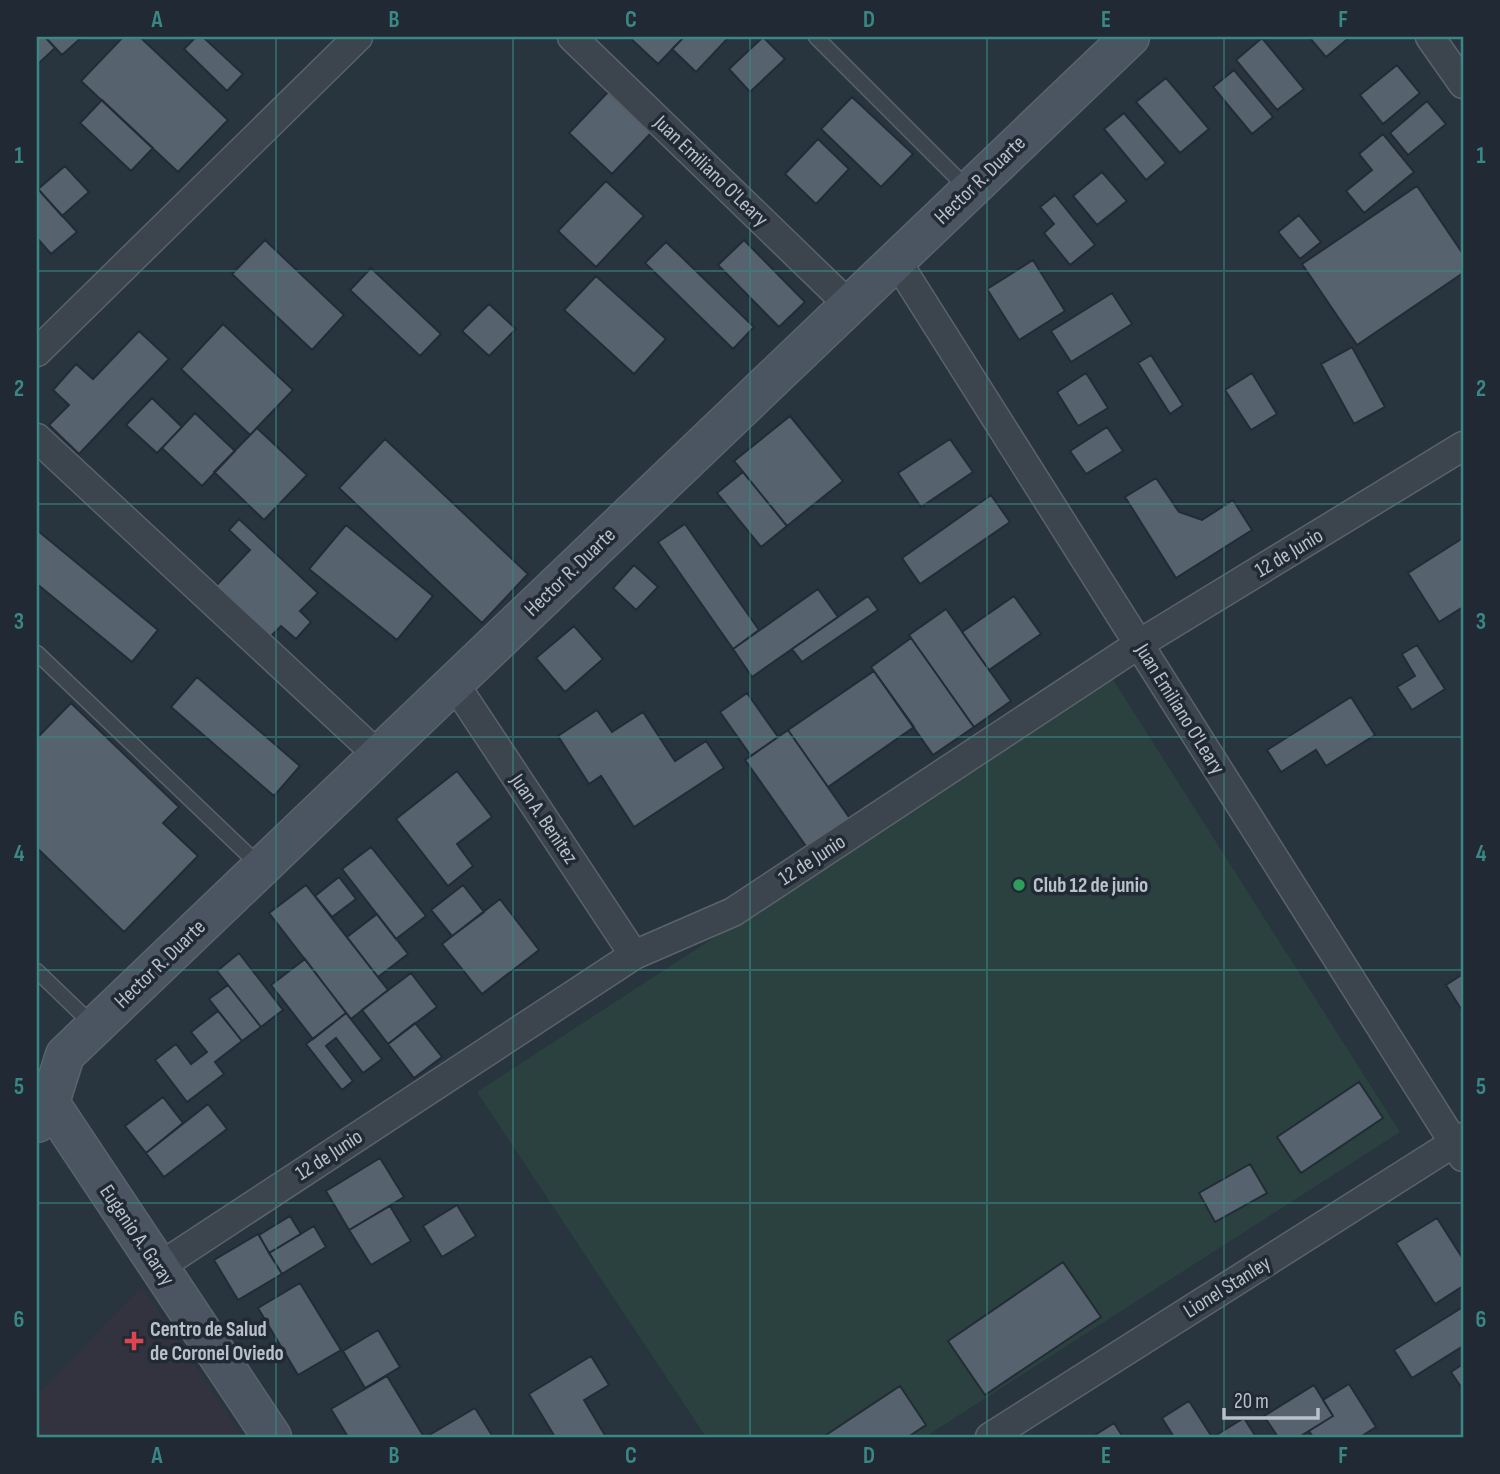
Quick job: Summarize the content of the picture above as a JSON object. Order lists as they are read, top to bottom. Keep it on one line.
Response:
{"streets":{"street":["Juan Emiliano O'Leary","Hector R. Duarte","12 de Junio","Juan A. Benitez","Eugenio A. Garay","Lionel Stanley"]},"crossings":[["Juan Emiliano O'Leary","Hector R. Duarte"],["Juan Emiliano O'Leary","12 de Junio"],["Juan Emiliano O'Leary","Lionel Stanley"],["Hector R. Duarte","Juan A. Benitez"],["Hector R. Duarte","Eugenio A. Garay"],["12 de Junio","Juan A. Benitez"],["12 de Junio","Eugenio A. Garay"]],"places":{"other":["Club 12 de junio"],"health":["Centro de Salud de Coronel Oviedo"]},"scale_bar":"20 m","grid":{"columns":["A","B","C","D","E","F"],"rows":["1","2","3","4","5","6"]}}
